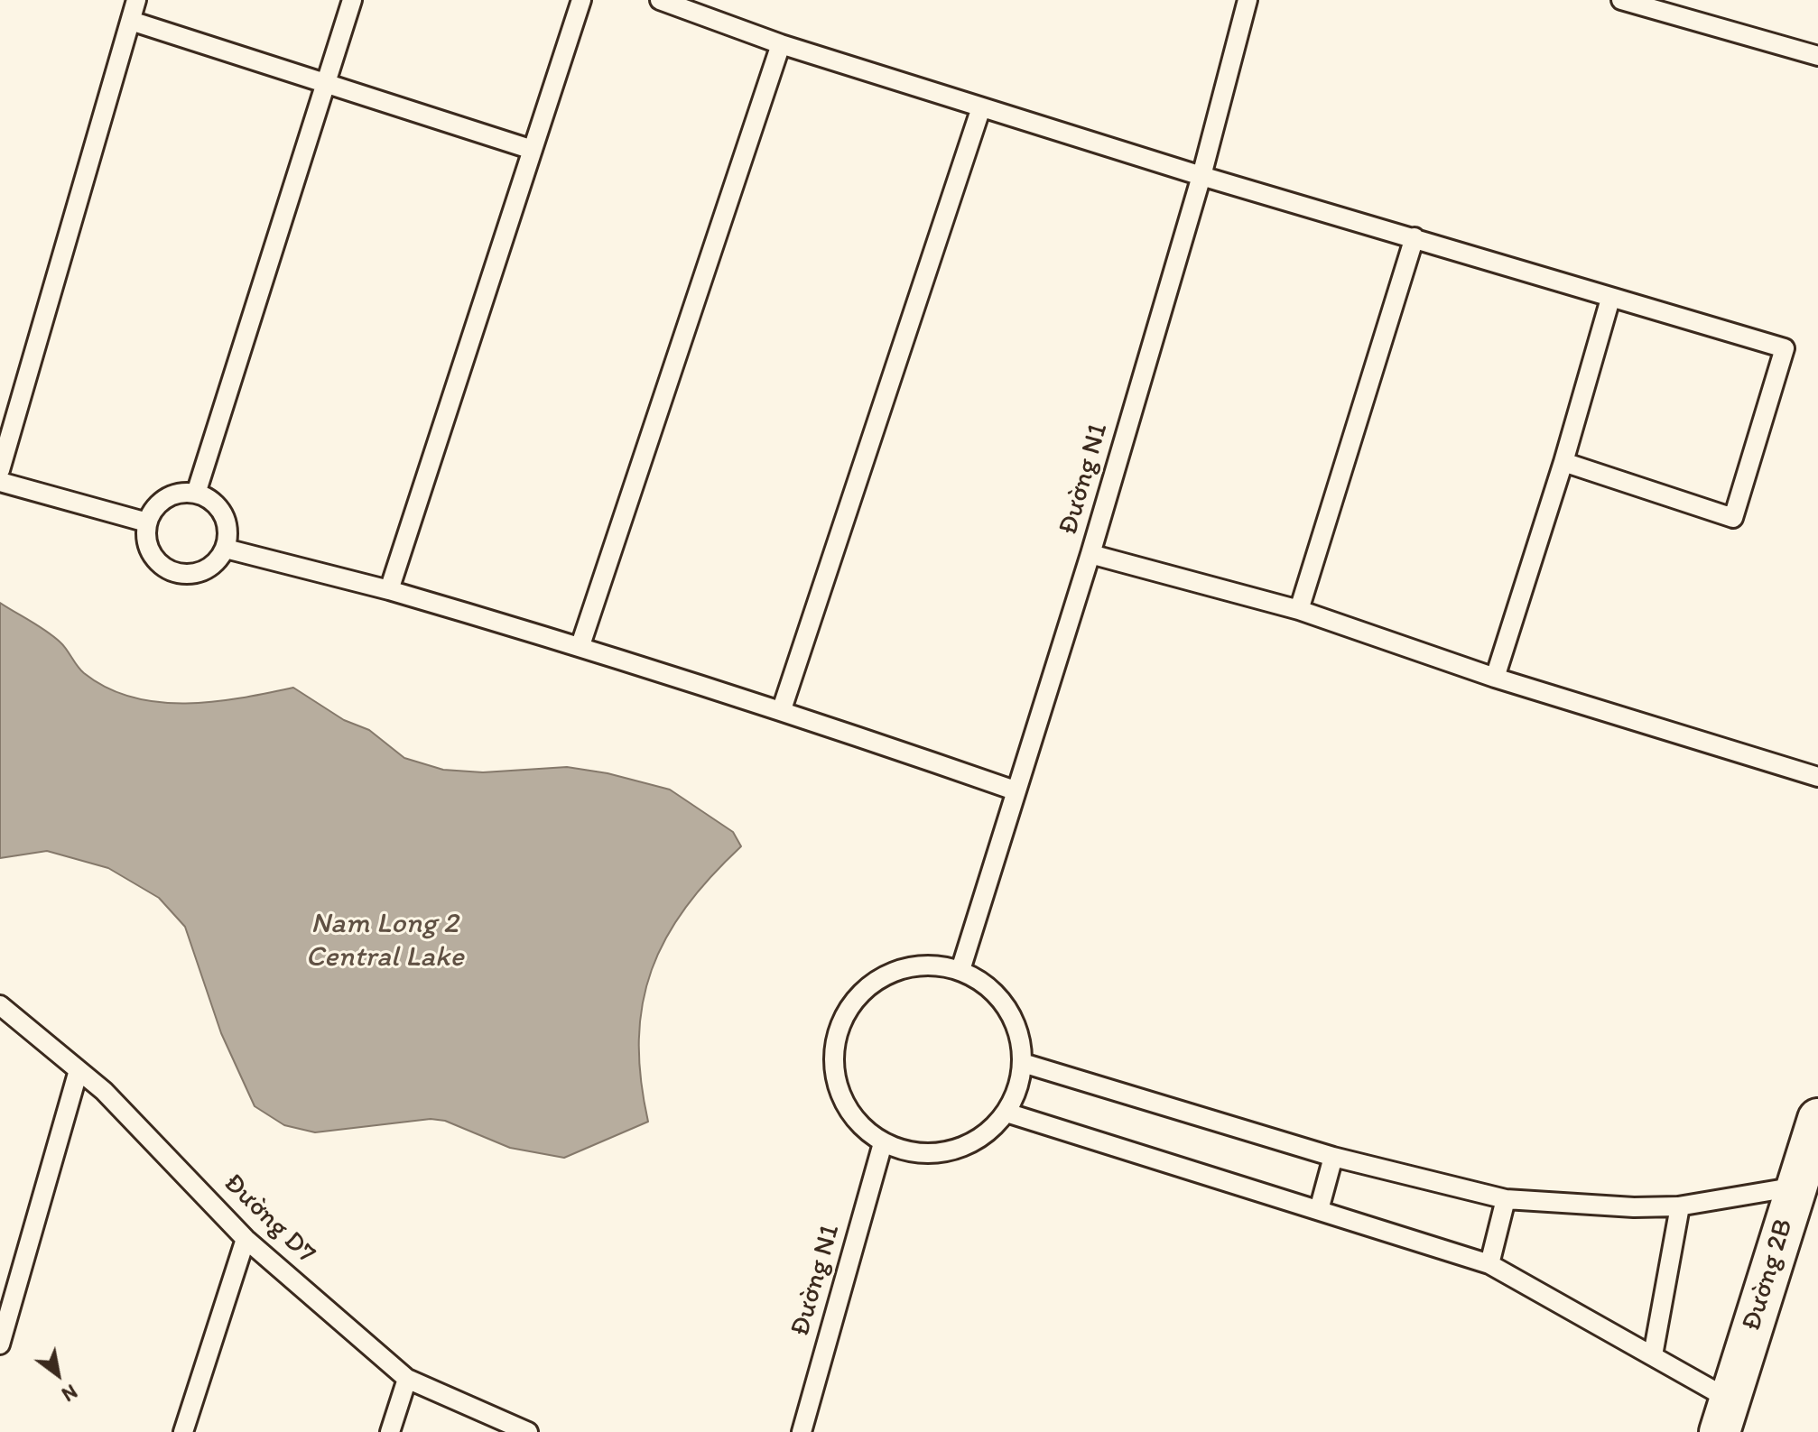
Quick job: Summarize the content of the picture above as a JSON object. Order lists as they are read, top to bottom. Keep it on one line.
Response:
{"streets":{"street":["Đường 2B"],"lane":["Đường N1","Đường D7"]},"water":["Nam Long 2 Central Lake"],"north":"bottom right"}
